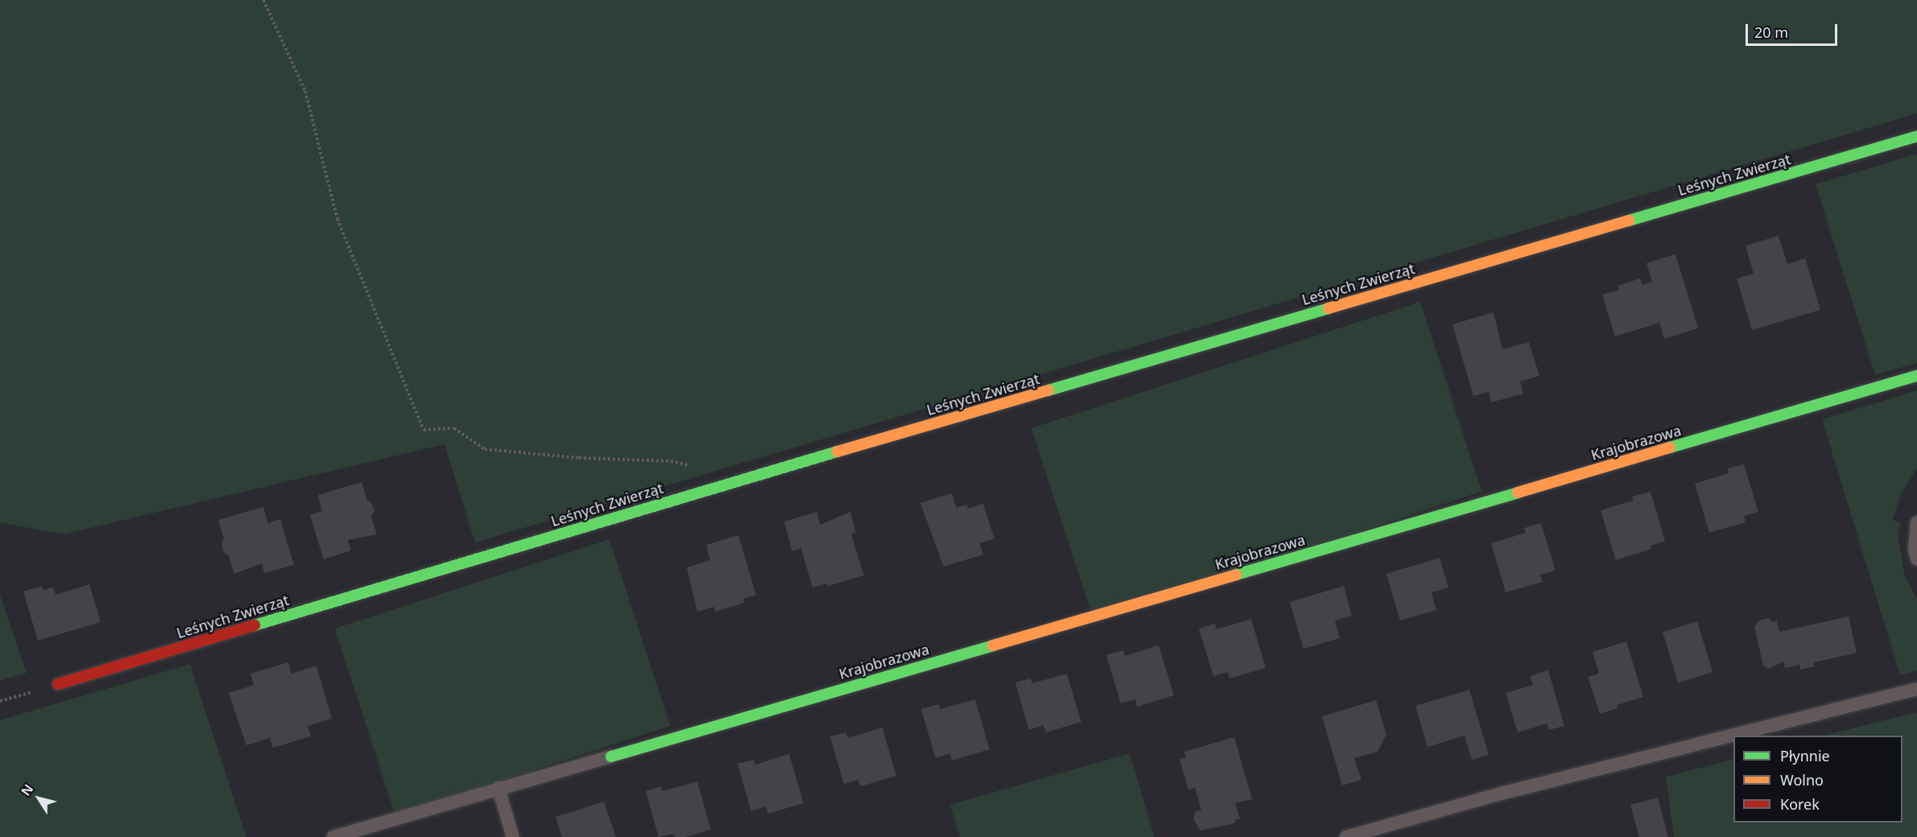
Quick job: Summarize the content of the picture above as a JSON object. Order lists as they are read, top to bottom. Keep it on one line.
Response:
{"streets":{"street":["Leśnych Zwierząt","Krajobrazowa"]},"legend":["Płynnie","Wolno","Korek"],"scale_bar":"20 m","north":"top left"}
